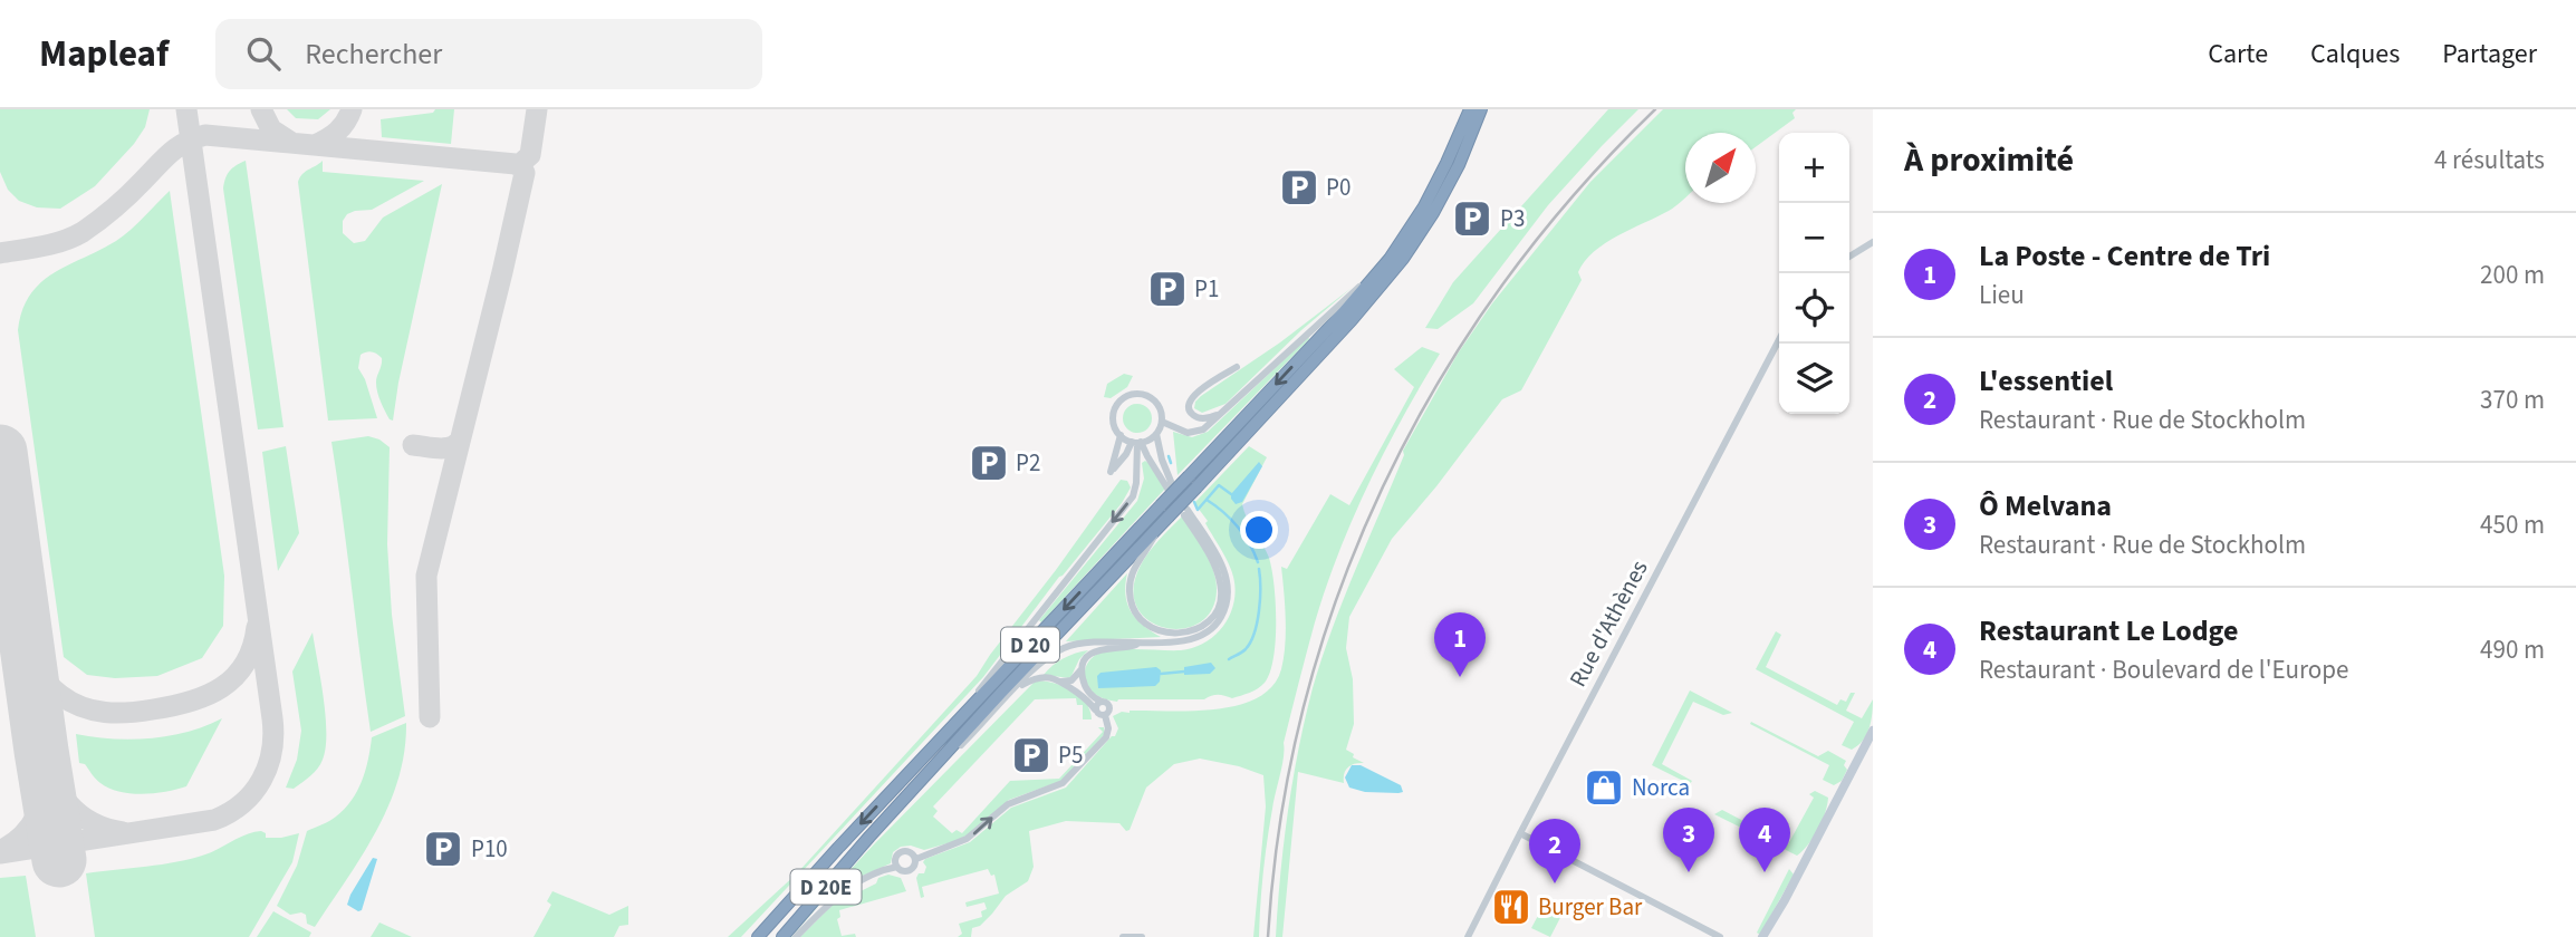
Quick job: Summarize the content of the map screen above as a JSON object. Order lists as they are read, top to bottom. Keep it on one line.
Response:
{"streets":{"highway":["D 20","D 20E"],"street":["Rue d'Athènes"]},"crossings":[["D 20","D 20E"]],"places":{"parking":["P0","P3","P1","P2","P5","P10"],"shop":["Norca"],"restaurant":["Burger Bar"]},"north":"top right","page":{"header":"Mapleaf","search":"Rechercher","nav":["Carte","Calques","Partager"],"heading":["À proximité","4 résultats"],"map_buttons":["+","−"],"list":[{"mark":"1","name":"La Poste - Centre de Tri","note":"Lieu","value":"200 m"},{"mark":"2","name":"L'essentiel","note":"Restaurant · Rue de Stockholm","value":"370 m"},{"mark":"3","name":"Ô Melvana","note":"Restaurant · Rue de Stockholm","value":"450 m"},{"mark":"4","name":"Restaurant Le Lodge","note":"Restaurant · Boulevard de l'Europe","value":"490 m"}],"pins":["1","3","4","2"]}}
